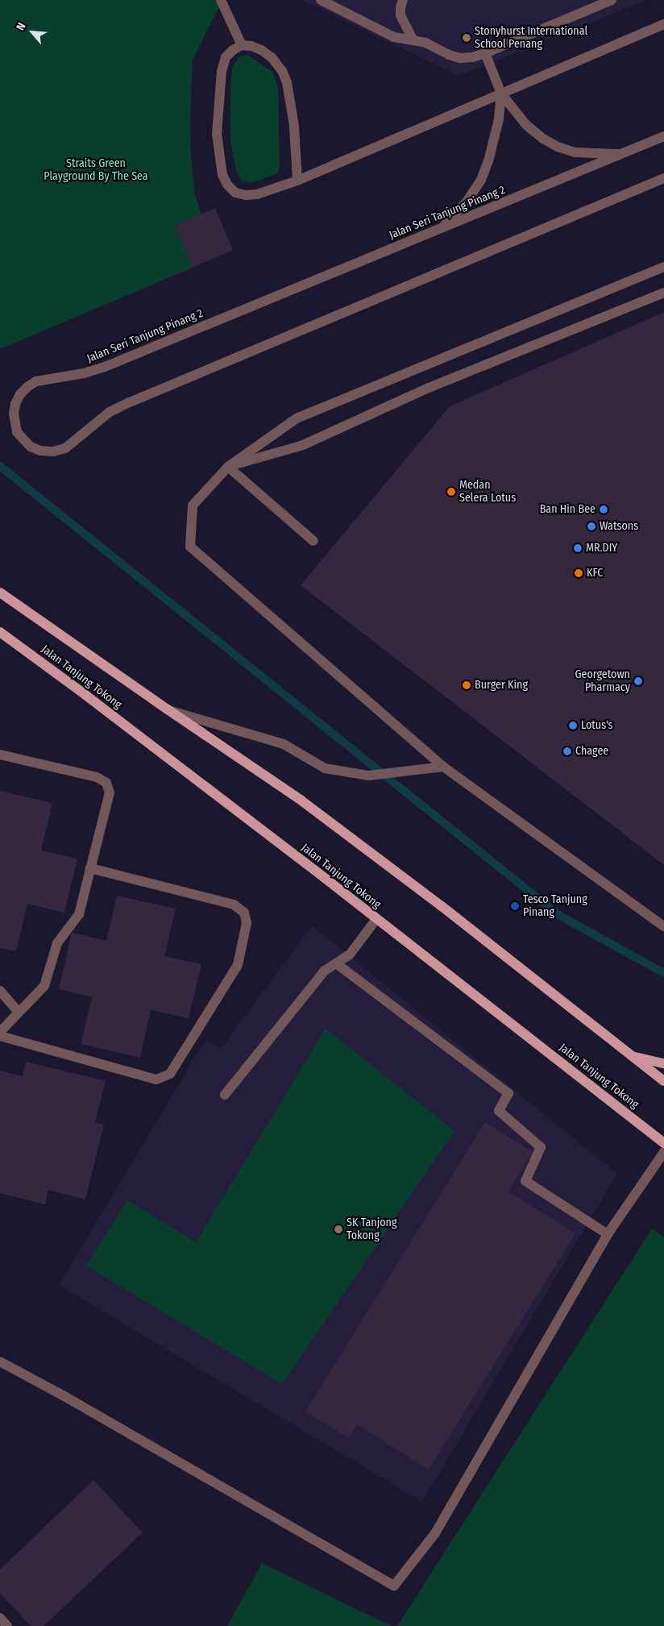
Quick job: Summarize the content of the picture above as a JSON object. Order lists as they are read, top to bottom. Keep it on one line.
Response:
{"streets":{"main road":["Jalan Tanjung Tokong"],"street":["Jalan Seri Tanjung Pinang 2"]},"parks":["Straits Green Playground By The Sea"],"places":["Stonyhurst International School Penang","Medan Selera Lotus","Ban Hin Bee","Watsons","MR.DIY","KFC","Georgetown Pharmacy","Burger King","Lotus's","Chagee","Tesco Tanjung Pinang","SK Tanjong Tokong"],"north":"top left"}
